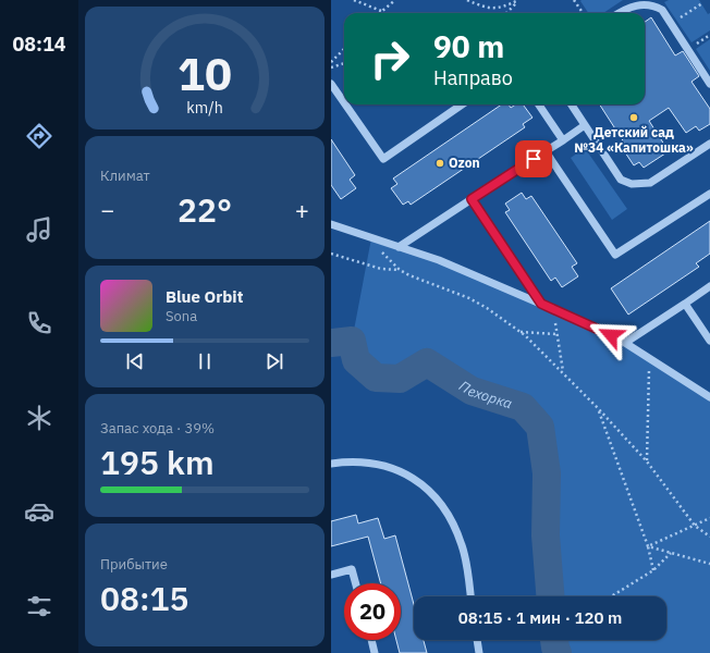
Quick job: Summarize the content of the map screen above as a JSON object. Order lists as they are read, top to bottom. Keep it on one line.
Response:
{"water":["Пехорка"],"places":["Детский сад №34 «Капитошка»","Ozon"],"page":{"tabs":"08:14","turn":["90 m","Направо"],"tile":["Климат",["Запас хода · 39%","195 km"],["Прибытие","08:15"]],"heat":["−","22°","+"],"song":["Blue Orbit","Sona"],"limit":"20","trip":"08:15 · 1 мин · 120 m","gauge":["10","km/h"]}}
